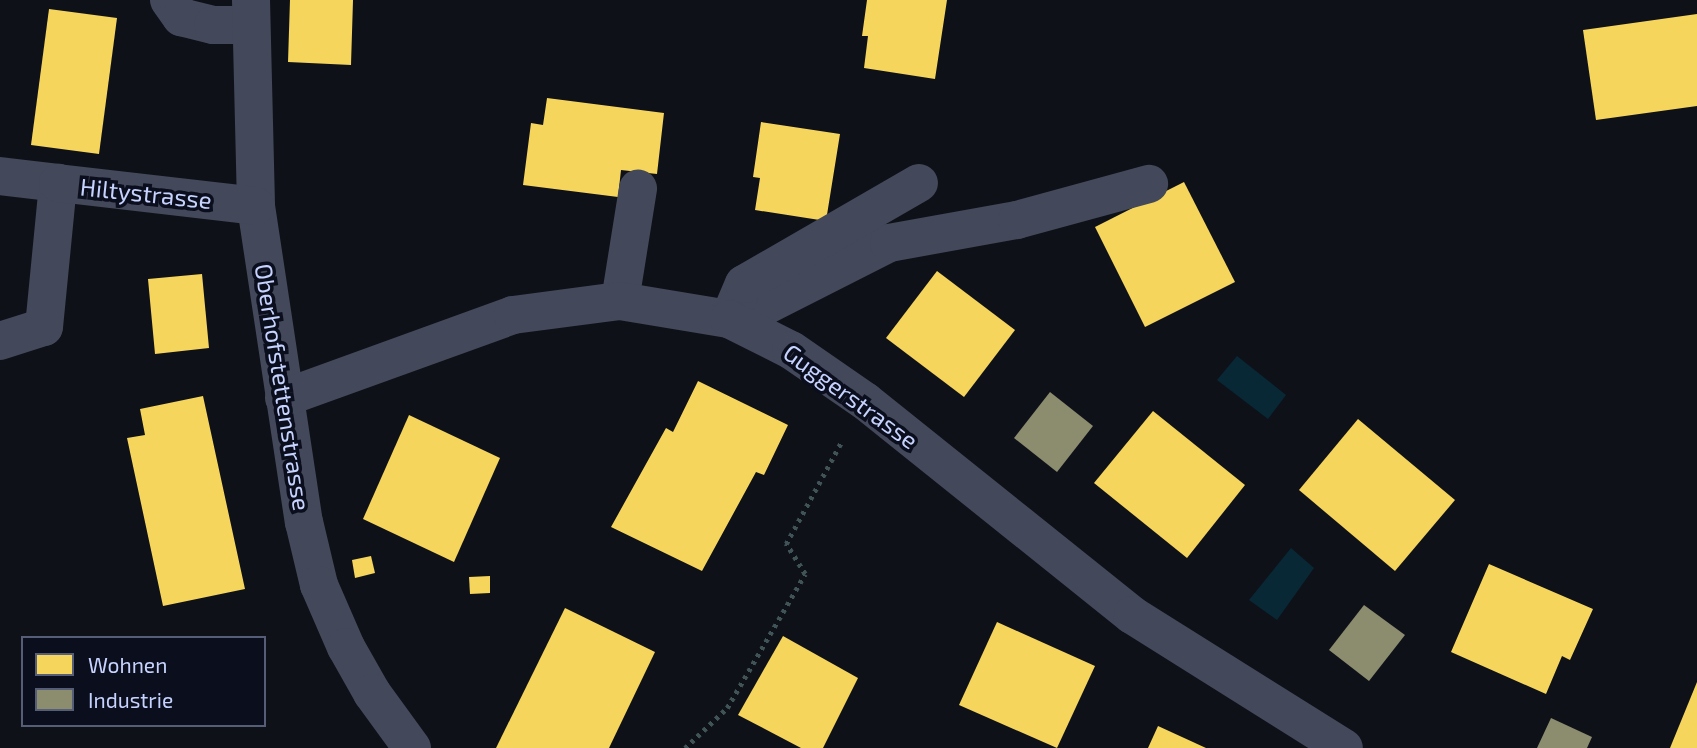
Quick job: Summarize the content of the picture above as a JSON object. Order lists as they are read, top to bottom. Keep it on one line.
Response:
{"streets":{"street":["Hiltystrasse","Oberhofstettenstrasse","Guggerstrasse"]},"crossings":[["Hiltystrasse","Oberhofstettenstrasse"],["Oberhofstettenstrasse","Guggerstrasse"]],"legend":["Wohnen","Industrie"]}
